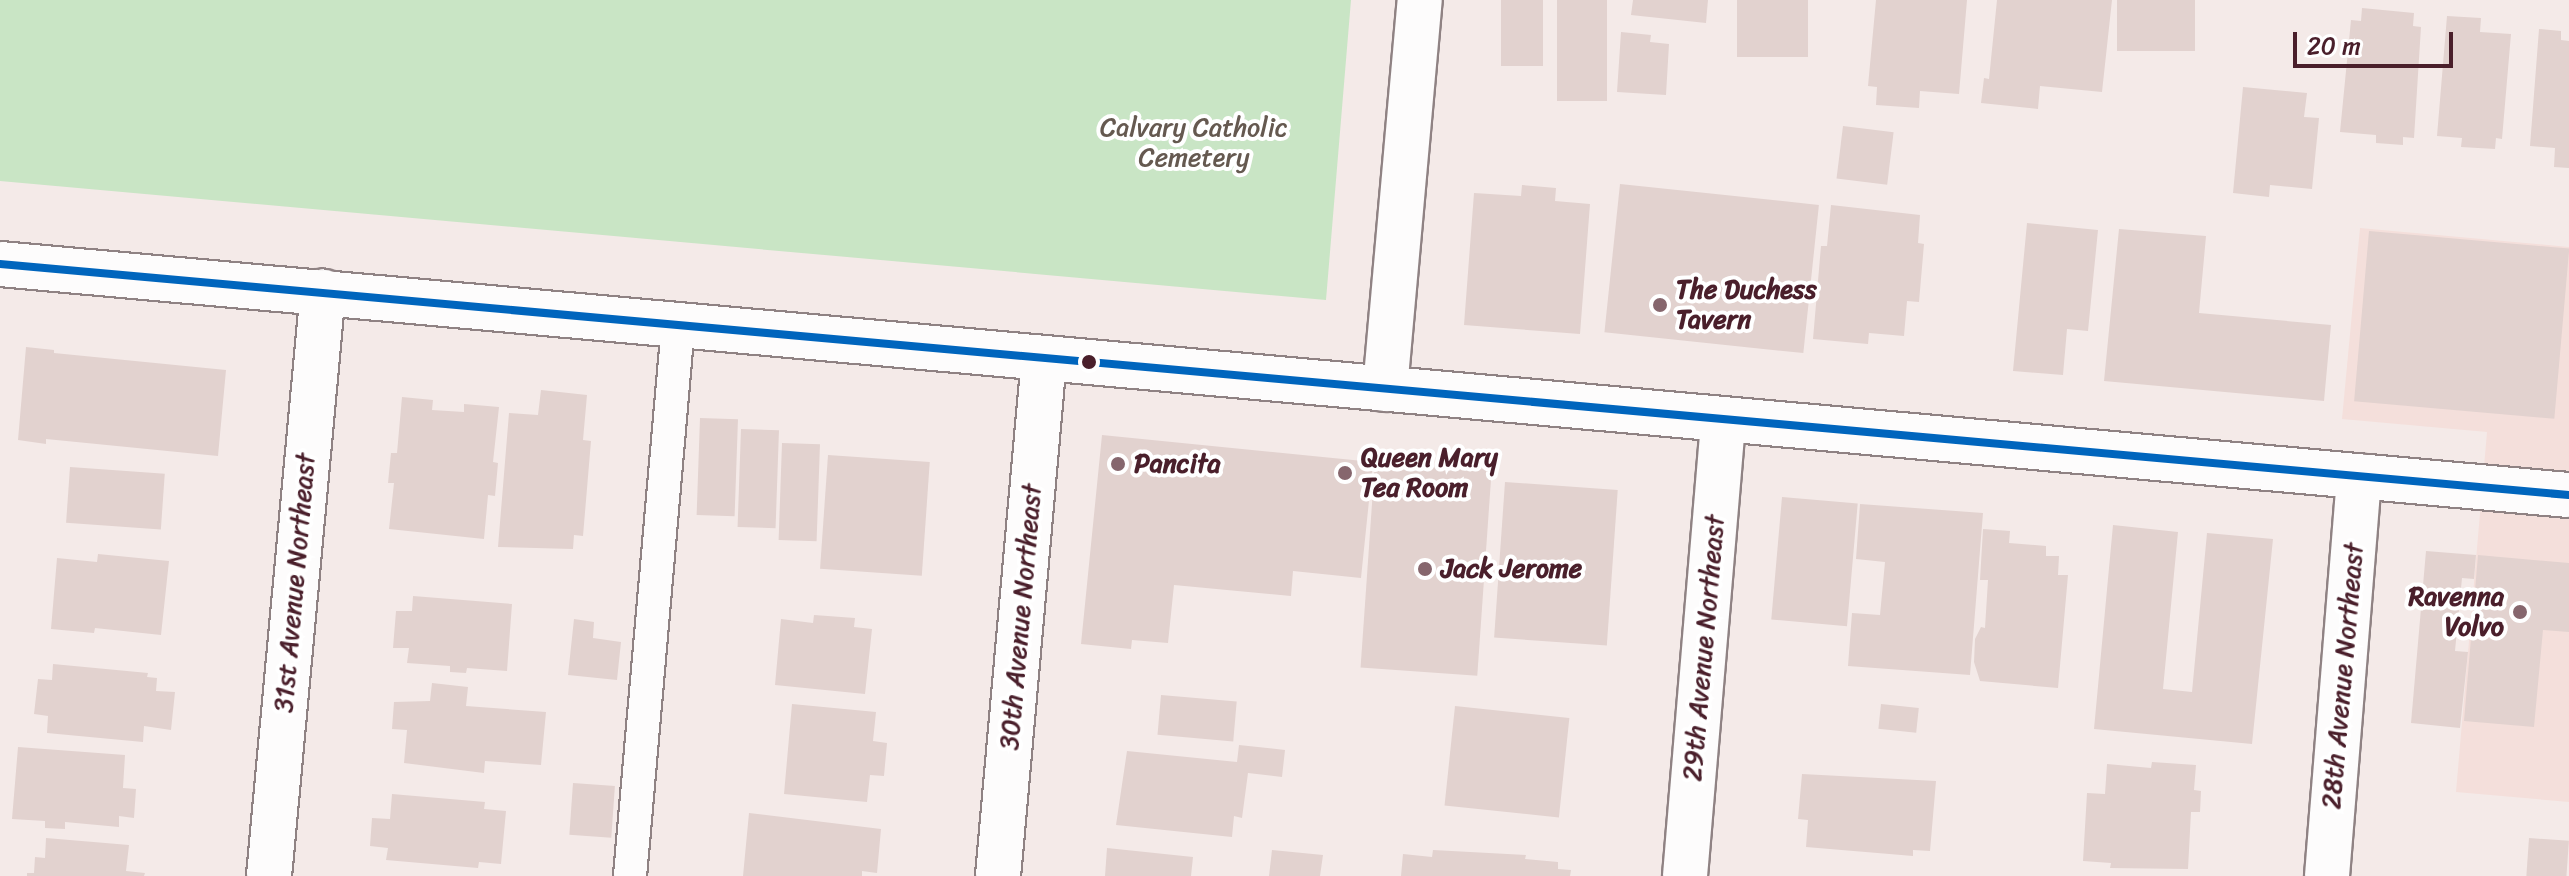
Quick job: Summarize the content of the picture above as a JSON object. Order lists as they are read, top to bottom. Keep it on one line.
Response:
{"streets":{"main road":["31st Avenue Northeast","30th Avenue Northeast","29th Avenue Northeast","28th Avenue Northeast"]},"parks":["Calvary Catholic Cemetery"],"places":["The Duchess Tavern","Pancita","Queen Mary Tea Room","Jack Jerome","Ravenna Volvo"],"scale_bar":"20 m"}
